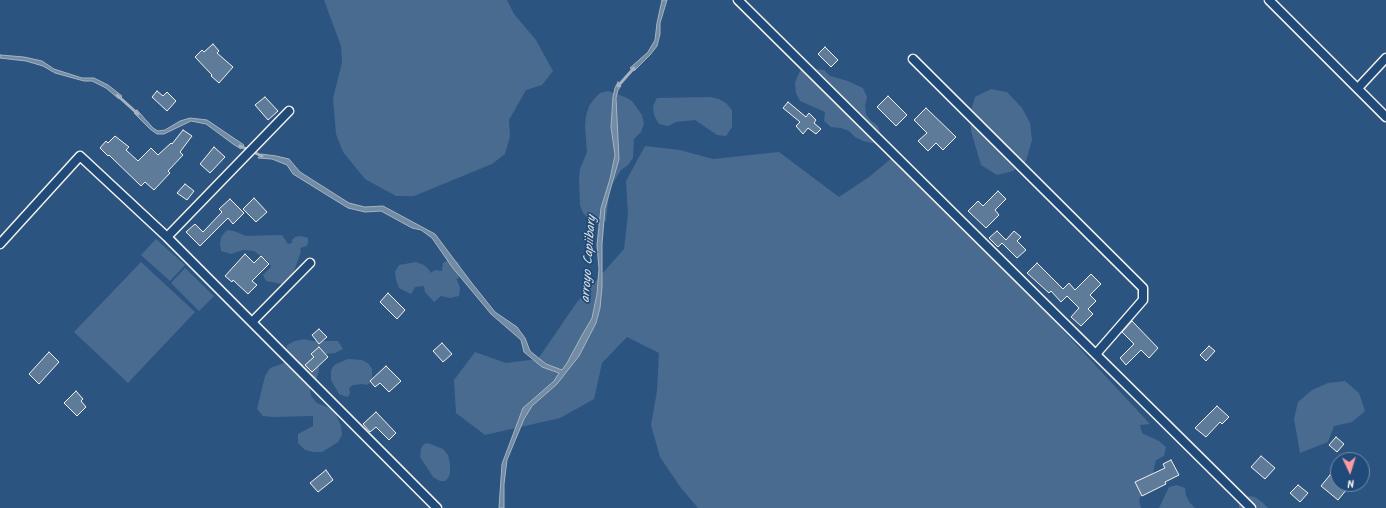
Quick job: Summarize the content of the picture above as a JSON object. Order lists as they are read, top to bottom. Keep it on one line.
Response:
{"water":["arroyo Capiibary"],"north":"bottom"}
